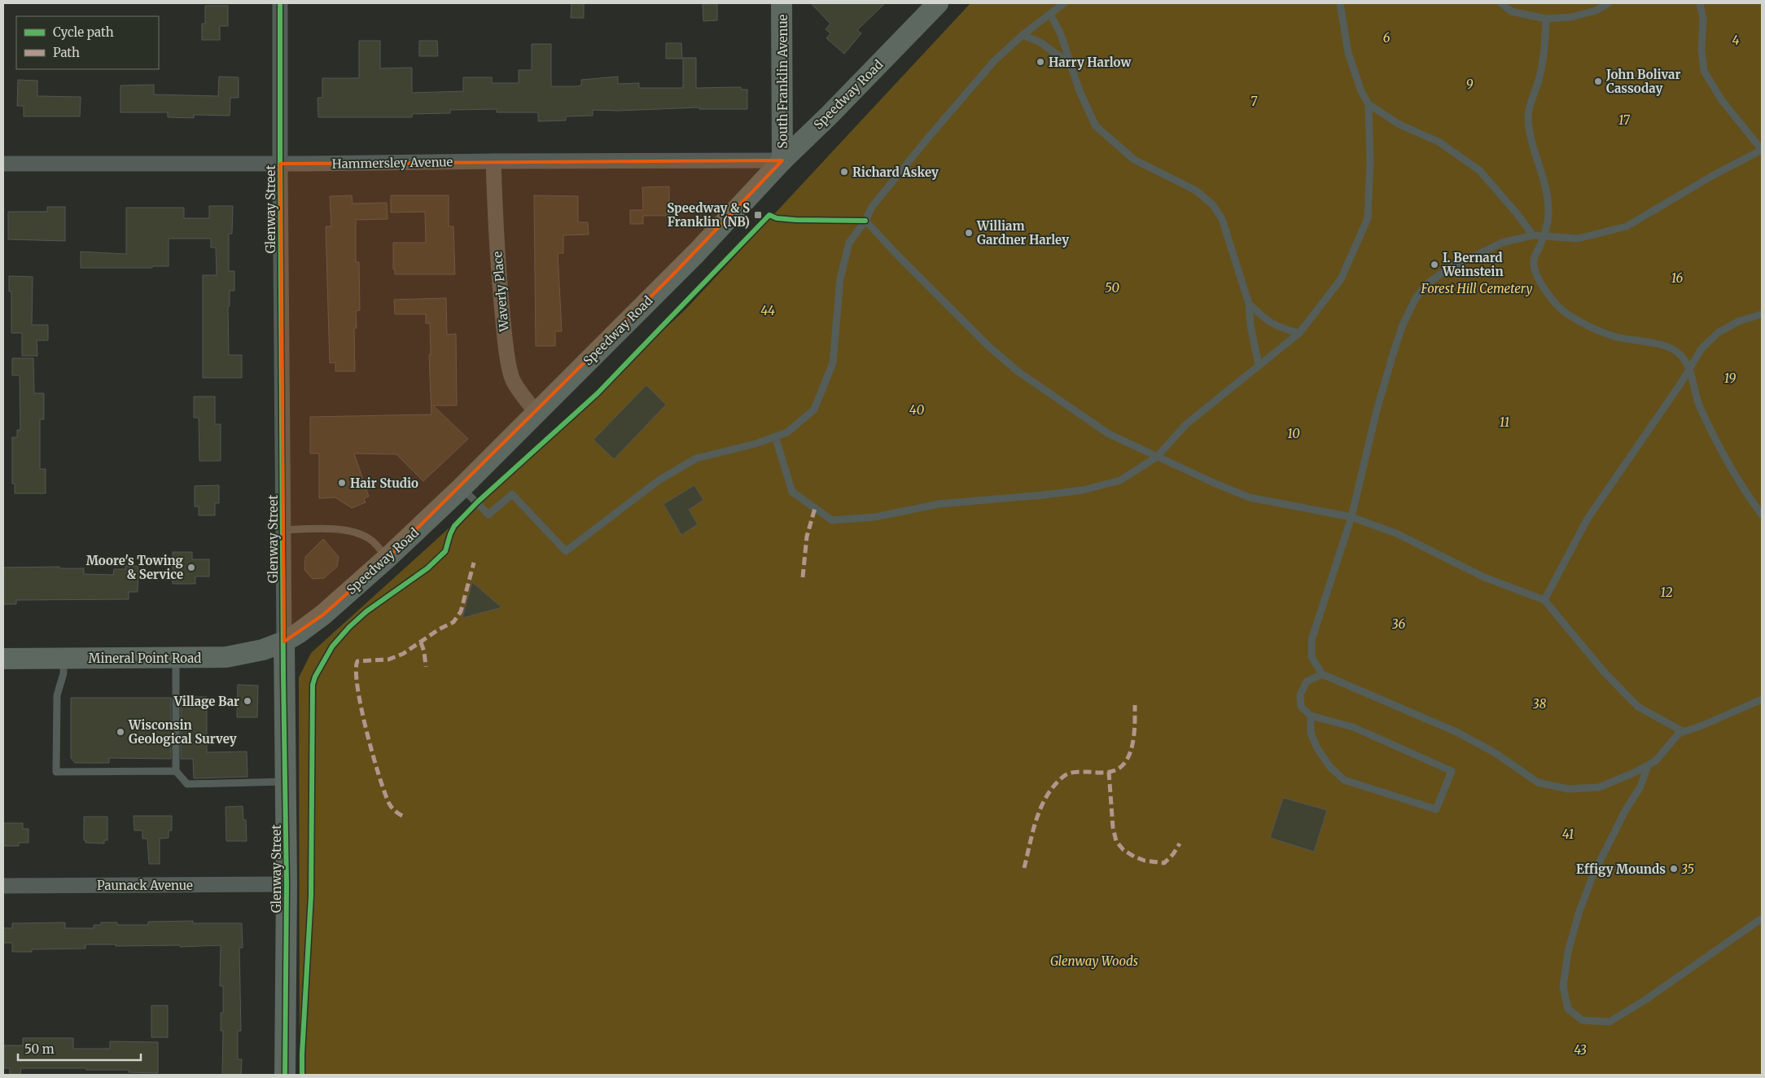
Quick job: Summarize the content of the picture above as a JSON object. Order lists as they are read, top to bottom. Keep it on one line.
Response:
{"streets":{"main road":["South Franklin Avenue","Speedway Road","Glenway Street","Mineral Point Road"],"street":["Hammersley Avenue","Waverly Place","Paunack Avenue"]},"crossings":[["South Franklin Avenue","Speedway Road"],["South Franklin Avenue","Hammersley Avenue"],["Speedway Road","Hammersley Avenue"],["Speedway Road","Glenway Street"],["Speedway Road","Waverly Place"],["Speedway Road","Mineral Point Road"],["Hammersley Avenue","Glenway Street"],["Hammersley Avenue","Waverly Place"],["Glenway Street","Mineral Point Road"],["Glenway Street","Paunack Avenue"]],"parks":["6","4","9","7","17","16","50","Forest Hill Cemetery","44","19","40","11","10","12","36","38","41","35","Glenway Woods","43"],"places":{"other":["Harry Harlow","John Bolivar Cassoday","Richard Askey","William Gardner Harley","I. Bernard Weinstein","Hair Studio","Moore's Towing & Service","Village Bar","Wisconsin Geological Survey","Effigy Mounds"],"transit":["Speedway & S Franklin (NB)"]},"legend":["Cycle path","Path"],"scale_bar":"50 m"}
